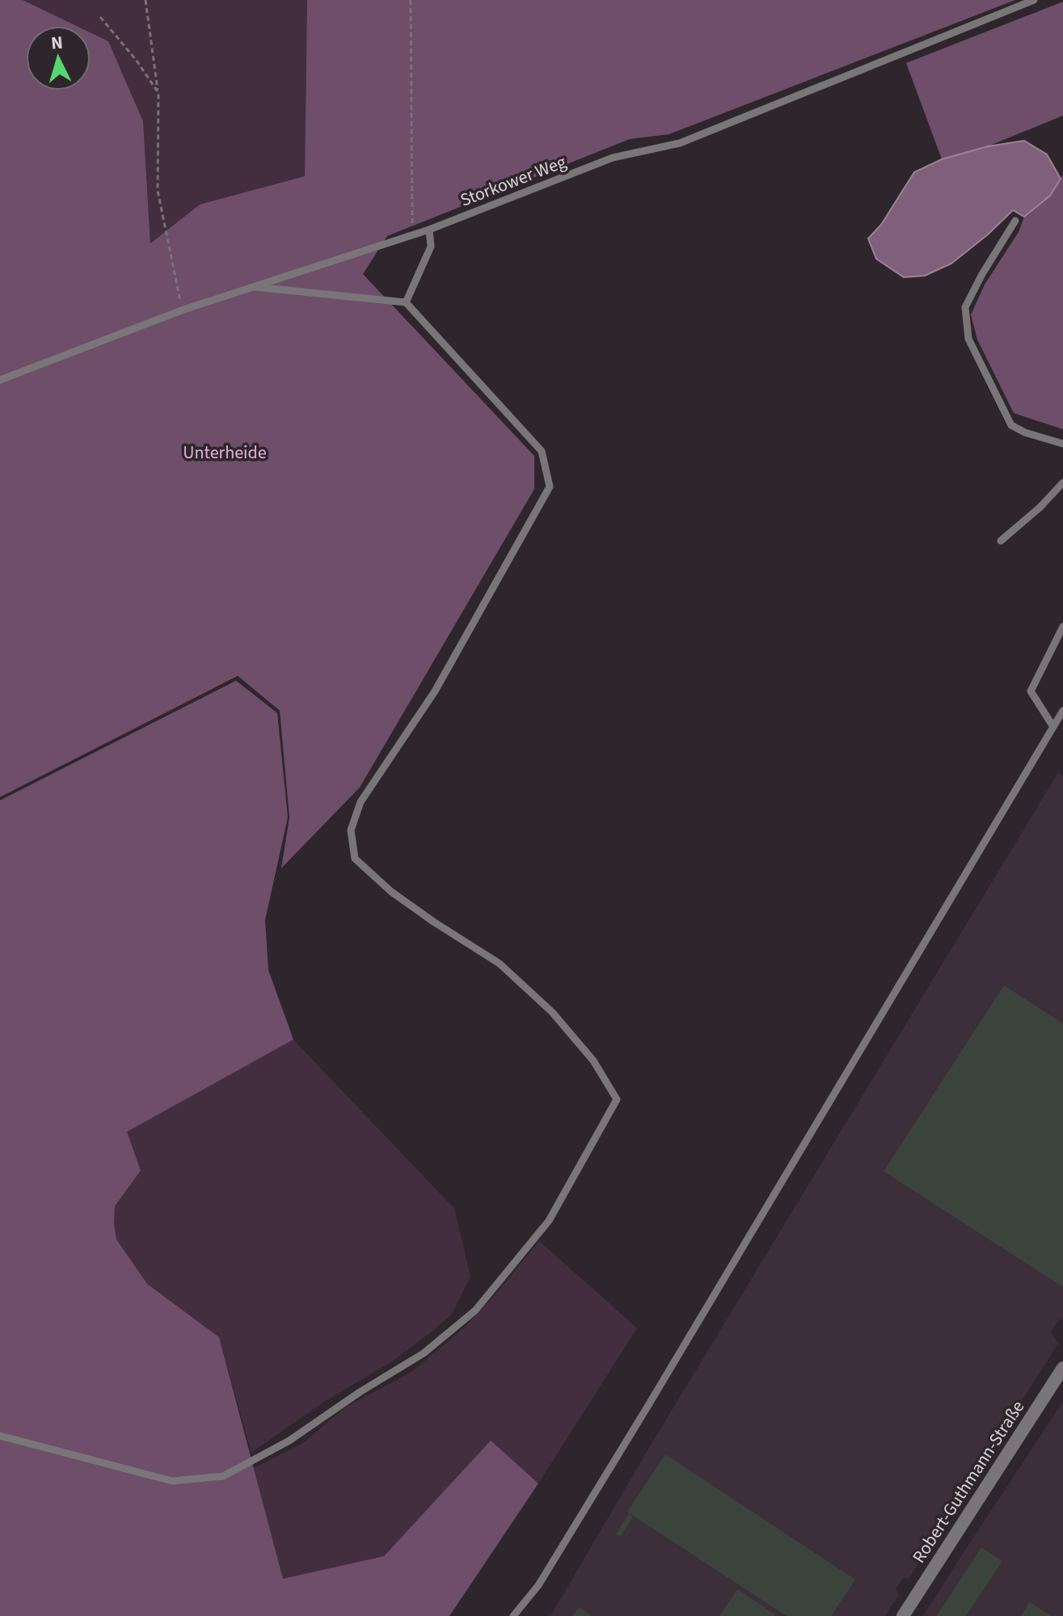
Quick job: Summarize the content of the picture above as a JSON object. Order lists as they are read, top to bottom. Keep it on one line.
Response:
{"streets":{"street":["Robert-Guthmann-Straße"],"lane":["Storkower Weg"]},"parks":["Unterheide"],"north":"top"}
